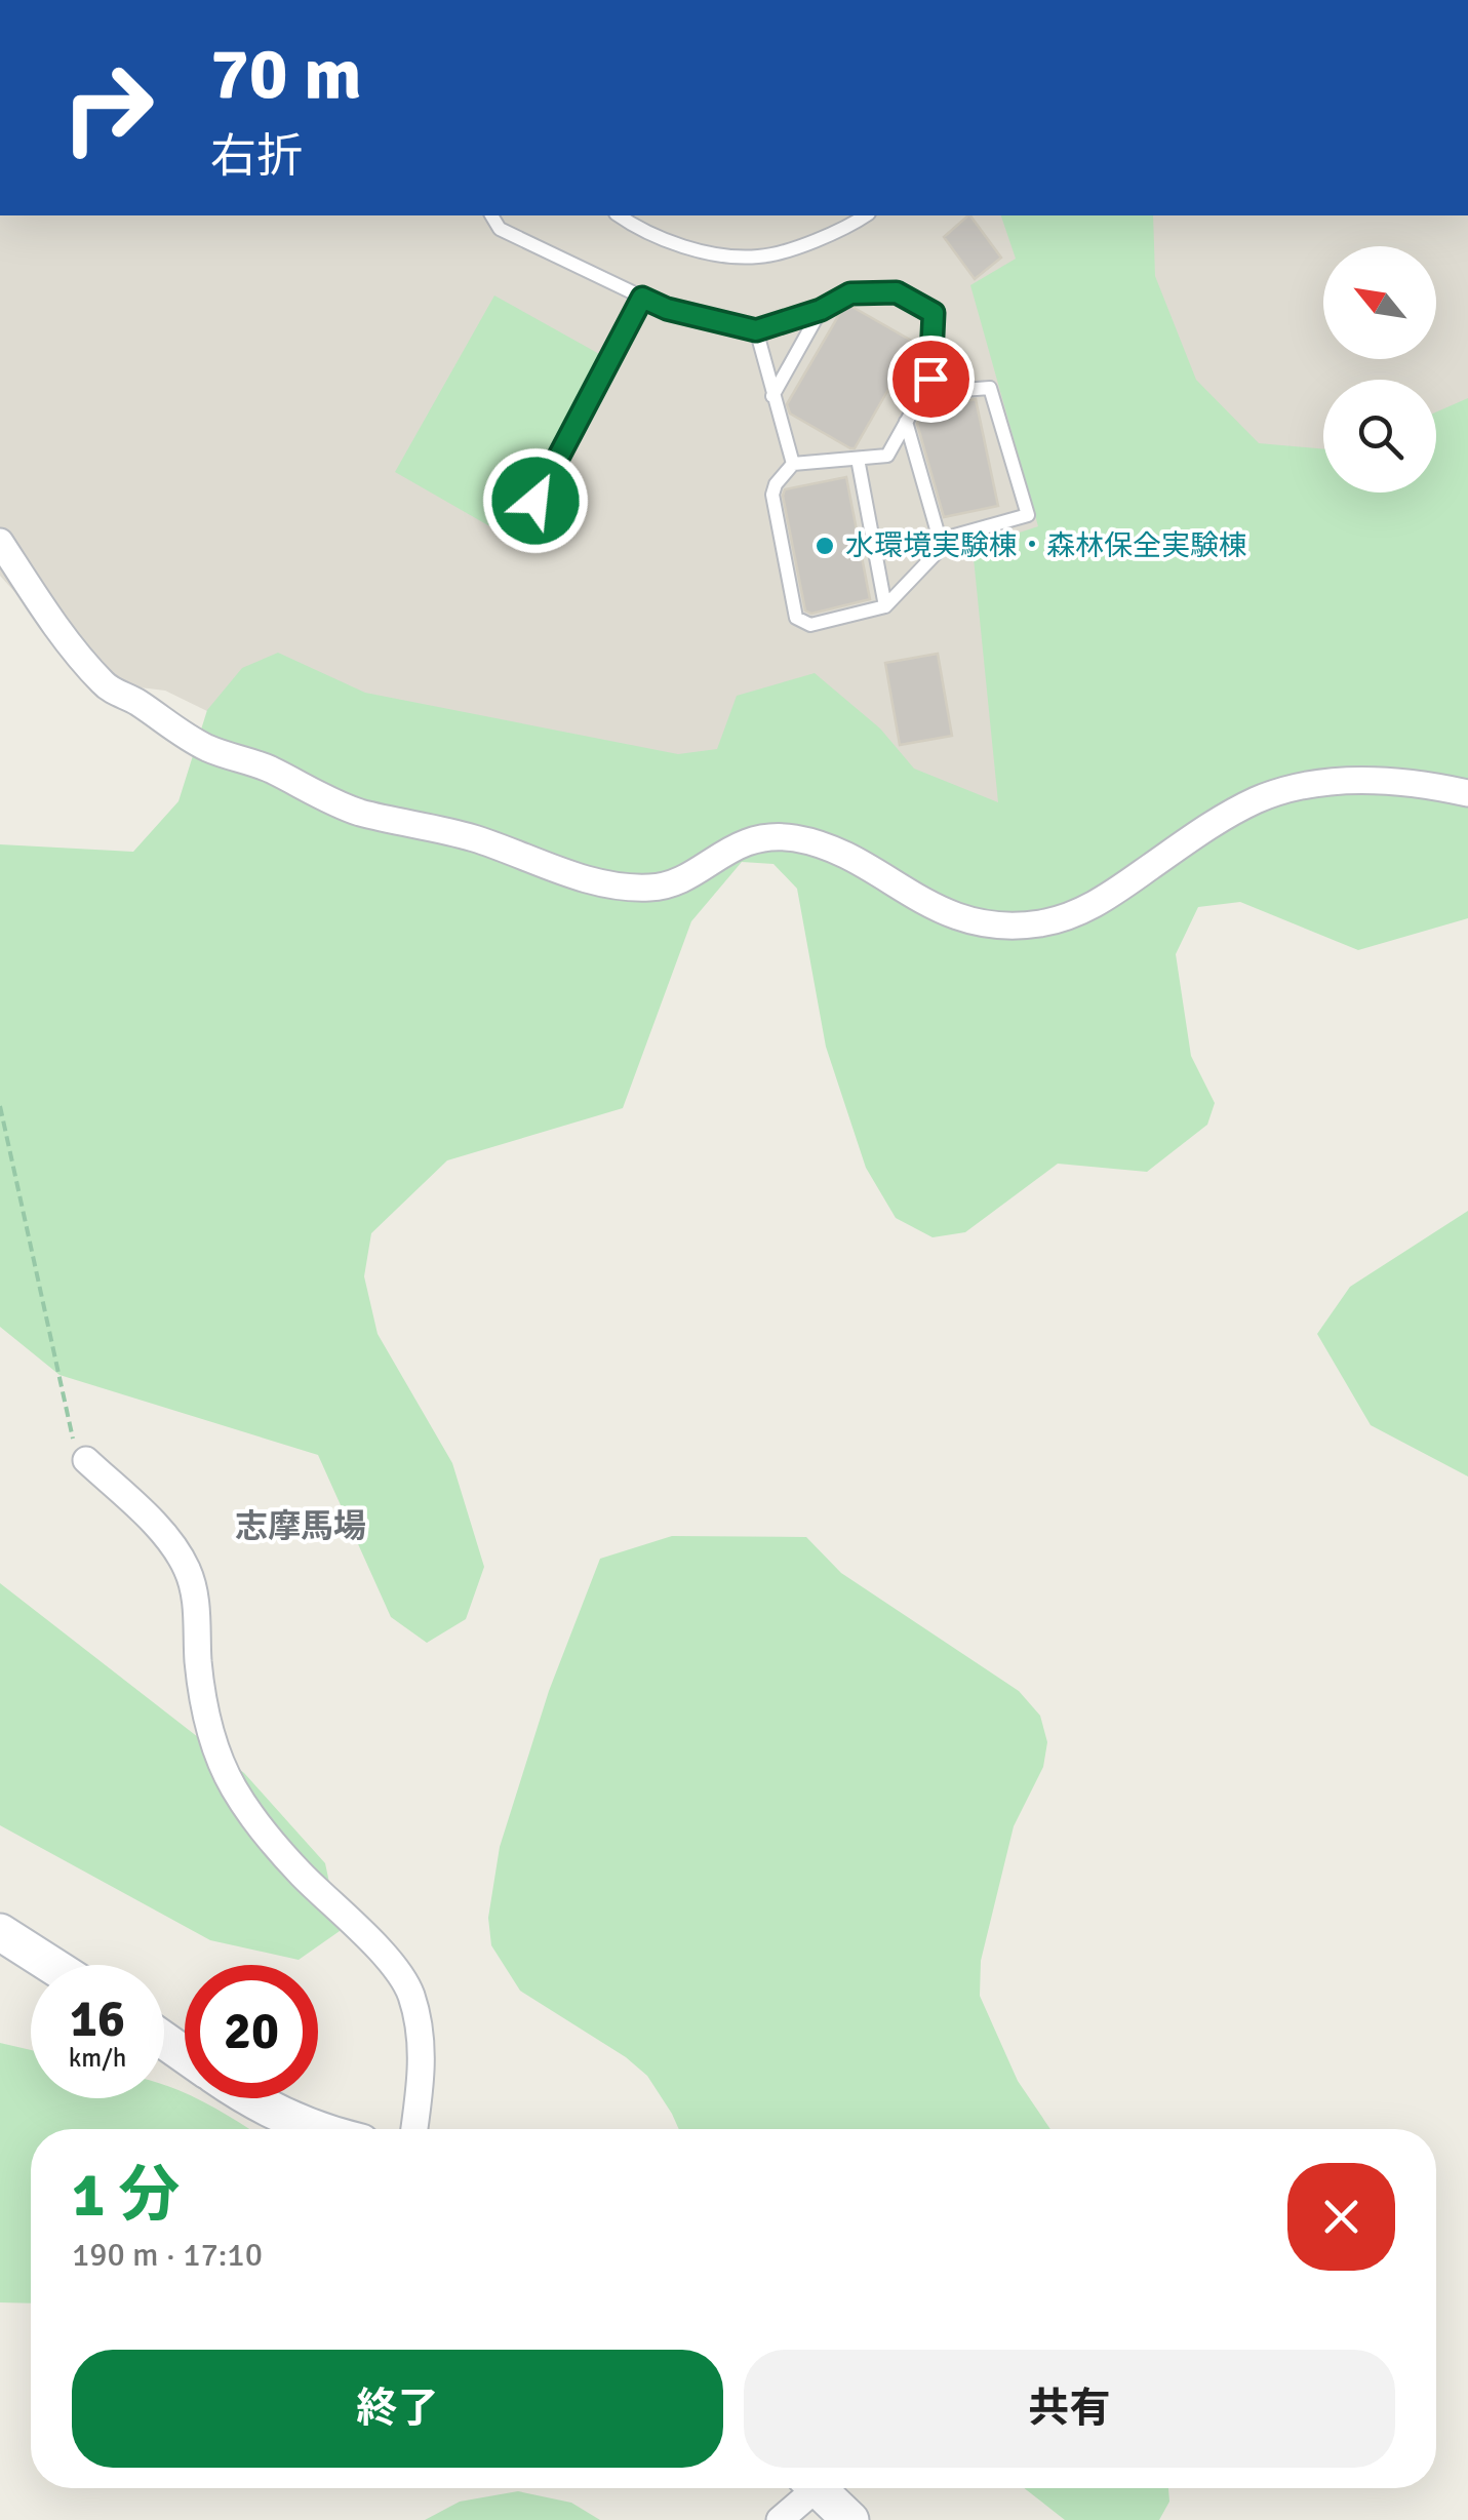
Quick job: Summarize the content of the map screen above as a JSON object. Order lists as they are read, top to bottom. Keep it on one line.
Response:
{"districts":["志摩馬場"],"places":["水環境実験棟・森林保全実験棟"],"north":"top left","page":{"turn":["70 m","右折"],"speed":"16 km/h","limit":"20","heading":["1 分","190 m · 17:10"],"buttons":["終了","共有"]}}
